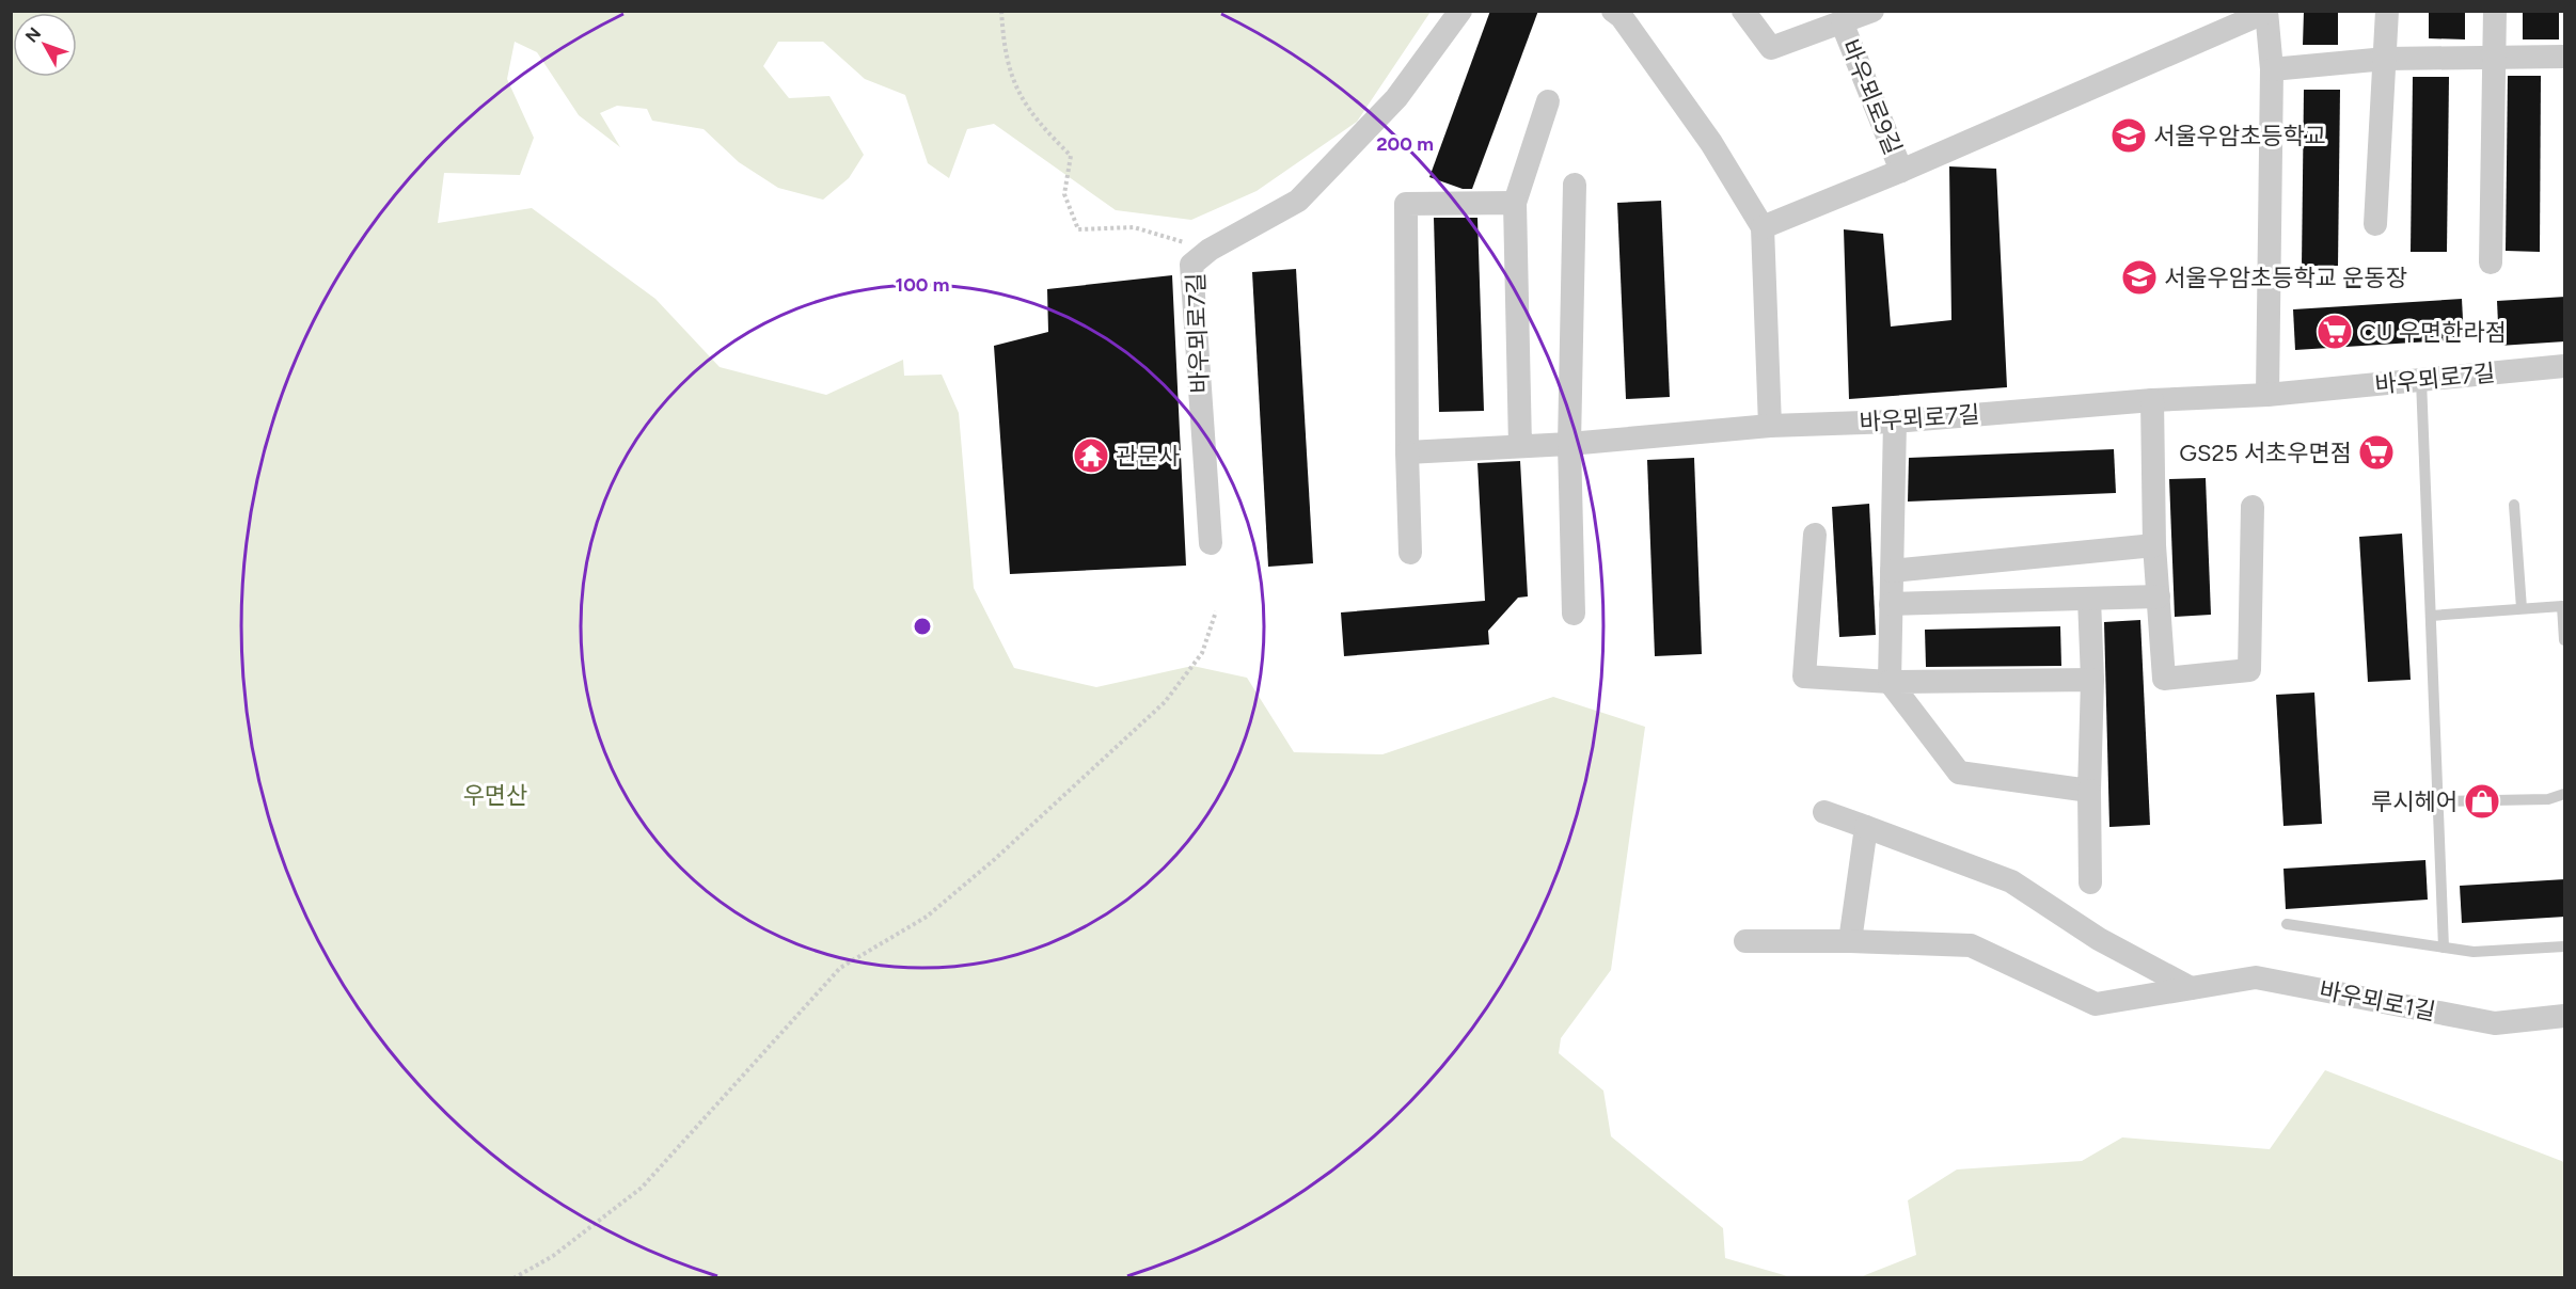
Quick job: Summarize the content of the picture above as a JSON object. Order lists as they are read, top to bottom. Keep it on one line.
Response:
{"streets":{"street":["바우뫼로9길","바우뫼로7길","바우뫼로1길"]},"parks":["우면산"],"places":{"school or university":["서울우암초등학교","서울우암초등학교 운동장"],"supermarket":["CU 우면한라점","GS25 서초우면점"],"temple":["관문사"],"shop":["루시헤어"]},"north":"top left","rings":["200 m","100 m"]}
